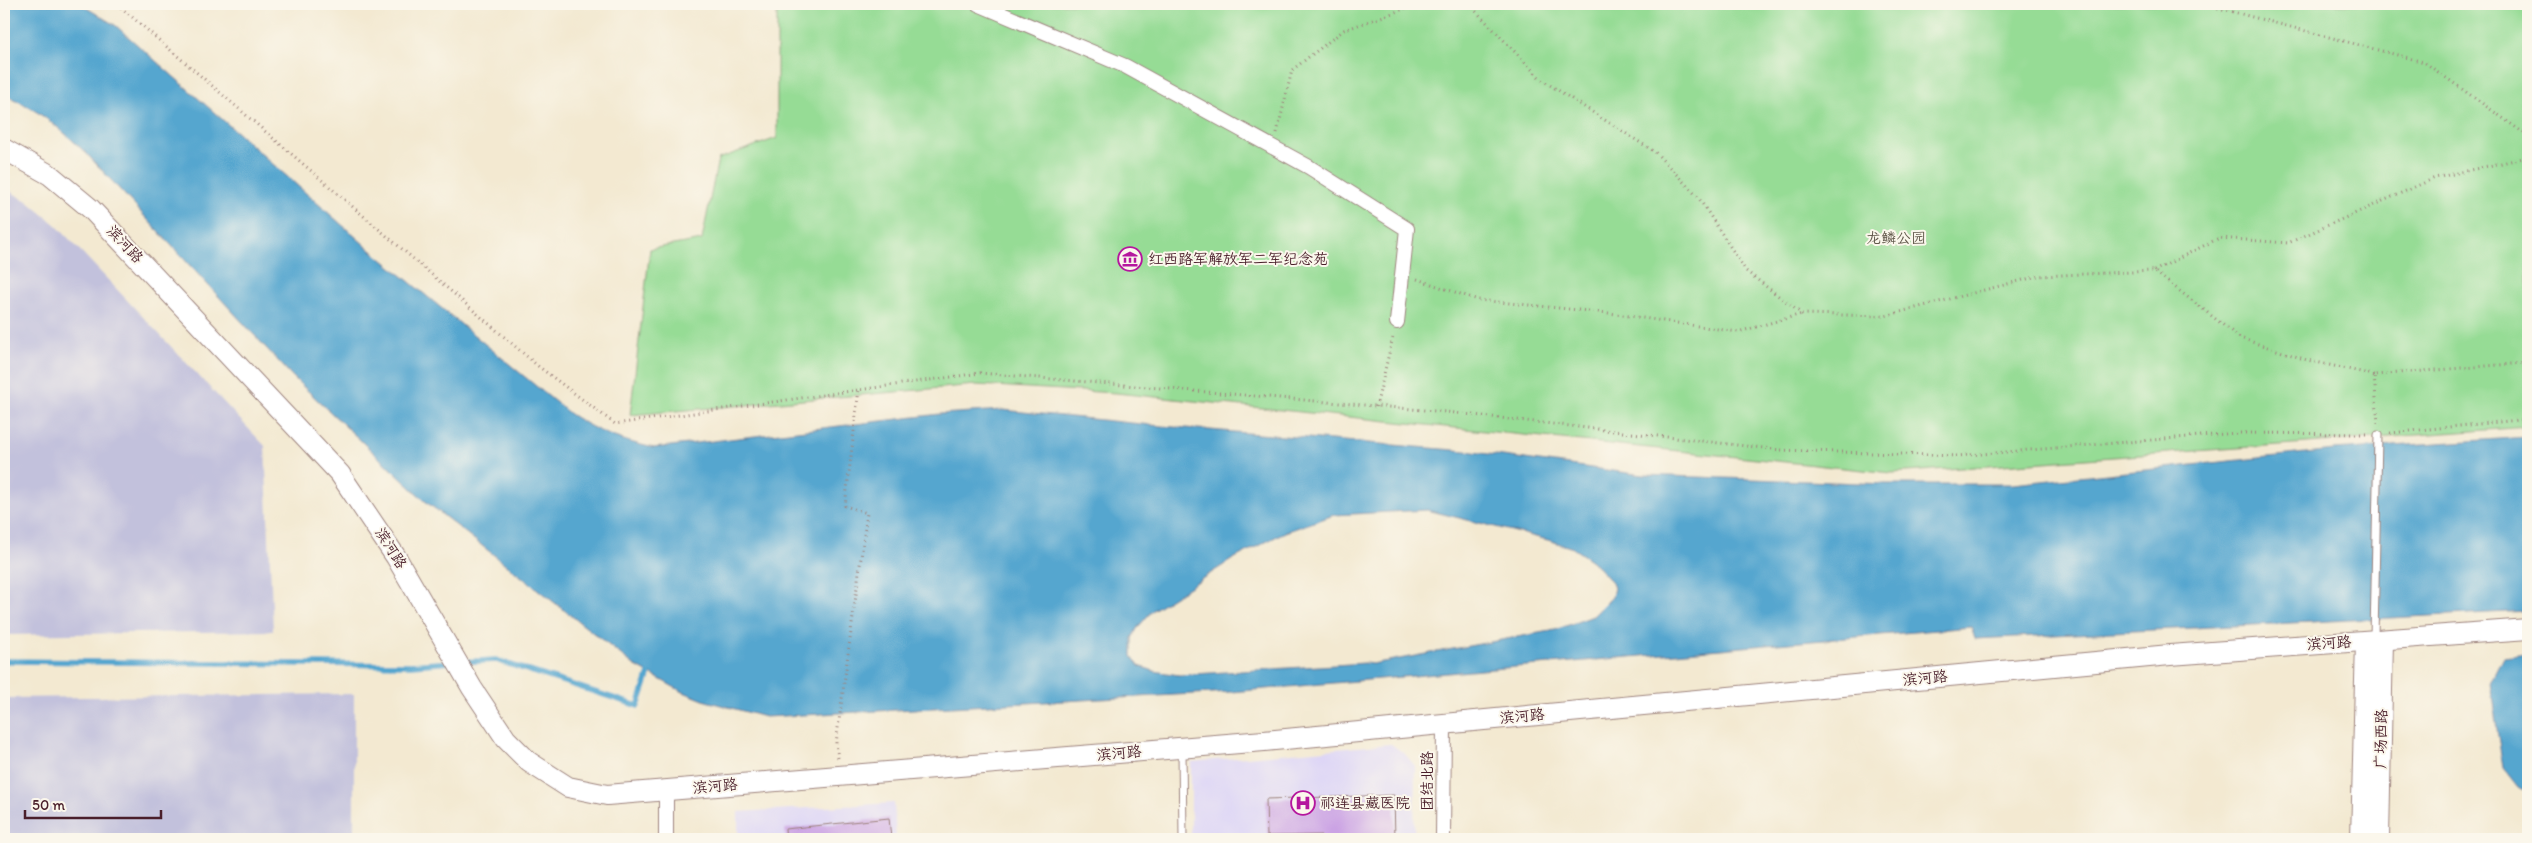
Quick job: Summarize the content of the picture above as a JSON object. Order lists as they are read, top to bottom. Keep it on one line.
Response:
{"streets":{"street":["滨河路","广场西路","团结北路"]},"crossings":[["滨河路","广场西路"],["滨河路","团结北路"]],"parks":["龙鳞公园"],"places":{"museum":["红西路军解放军二军纪念苑"],"hospital":["祁连县藏医院"]},"scale_bar":"50 m"}
